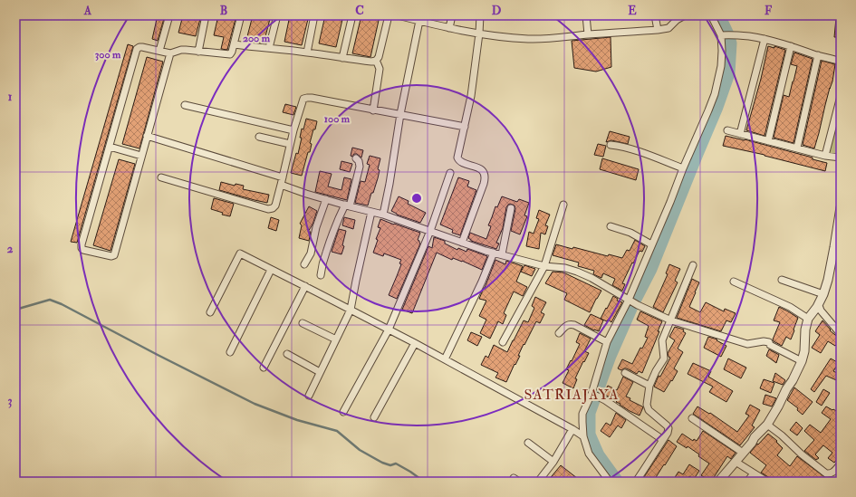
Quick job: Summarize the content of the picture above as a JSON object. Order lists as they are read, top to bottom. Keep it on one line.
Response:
{"districts":["SATRIAJAYA"],"grid":{"columns":["A","B","C","D","E","F"],"rows":["1","2","3"]},"rings":["200 m","300 m","100 m"]}
